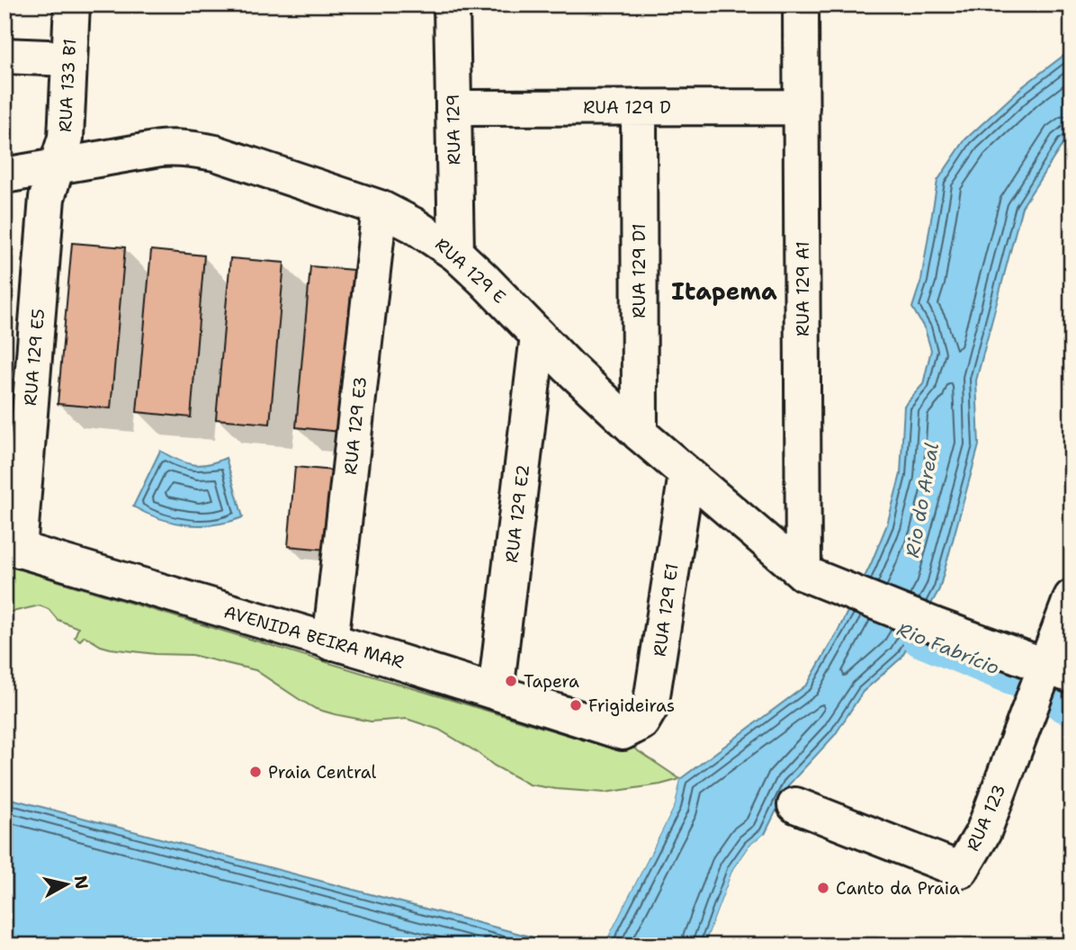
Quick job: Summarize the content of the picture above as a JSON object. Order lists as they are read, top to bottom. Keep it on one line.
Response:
{"streets":{"street":["RUA 133 B1","RUA 129 D","RUA 129","RUA 129 E","RUA 129 D1","RUA 129 A1","RUA 129 E5","RUA 129 E3","RUA 129 E2","RUA 129 E1","AVENIDA BEIRA MAR","RUA 123"]},"crossings":[["RUA 133 B1","RUA 129 E"],["RUA 133 B1","RUA 129 E5"],["RUA 129 D","RUA 129"],["RUA 129 D","RUA 129 D1"],["RUA 129 D","RUA 129 A1"],["RUA 129","RUA 129 E"],["RUA 129 E","RUA 129 D1"],["RUA 129 E","RUA 129 A1"],["RUA 129 E","RUA 129 E5"],["RUA 129 E","RUA 129 E3"],["RUA 129 E","RUA 129 E2"],["RUA 129 E","RUA 129 E1"],["RUA 129 E","RUA 123"],["RUA 129 E5","AVENIDA BEIRA MAR"],["RUA 129 E3","AVENIDA BEIRA MAR"],["RUA 129 E2","AVENIDA BEIRA MAR"],["RUA 129 E1","AVENIDA BEIRA MAR"]],"districts":["Itapema"],"water":["Rio do Areal","Rio Fabrício"],"places":["Tapera","Frigideiras","Praia Central","Canto da Praia"],"north":"right"}
